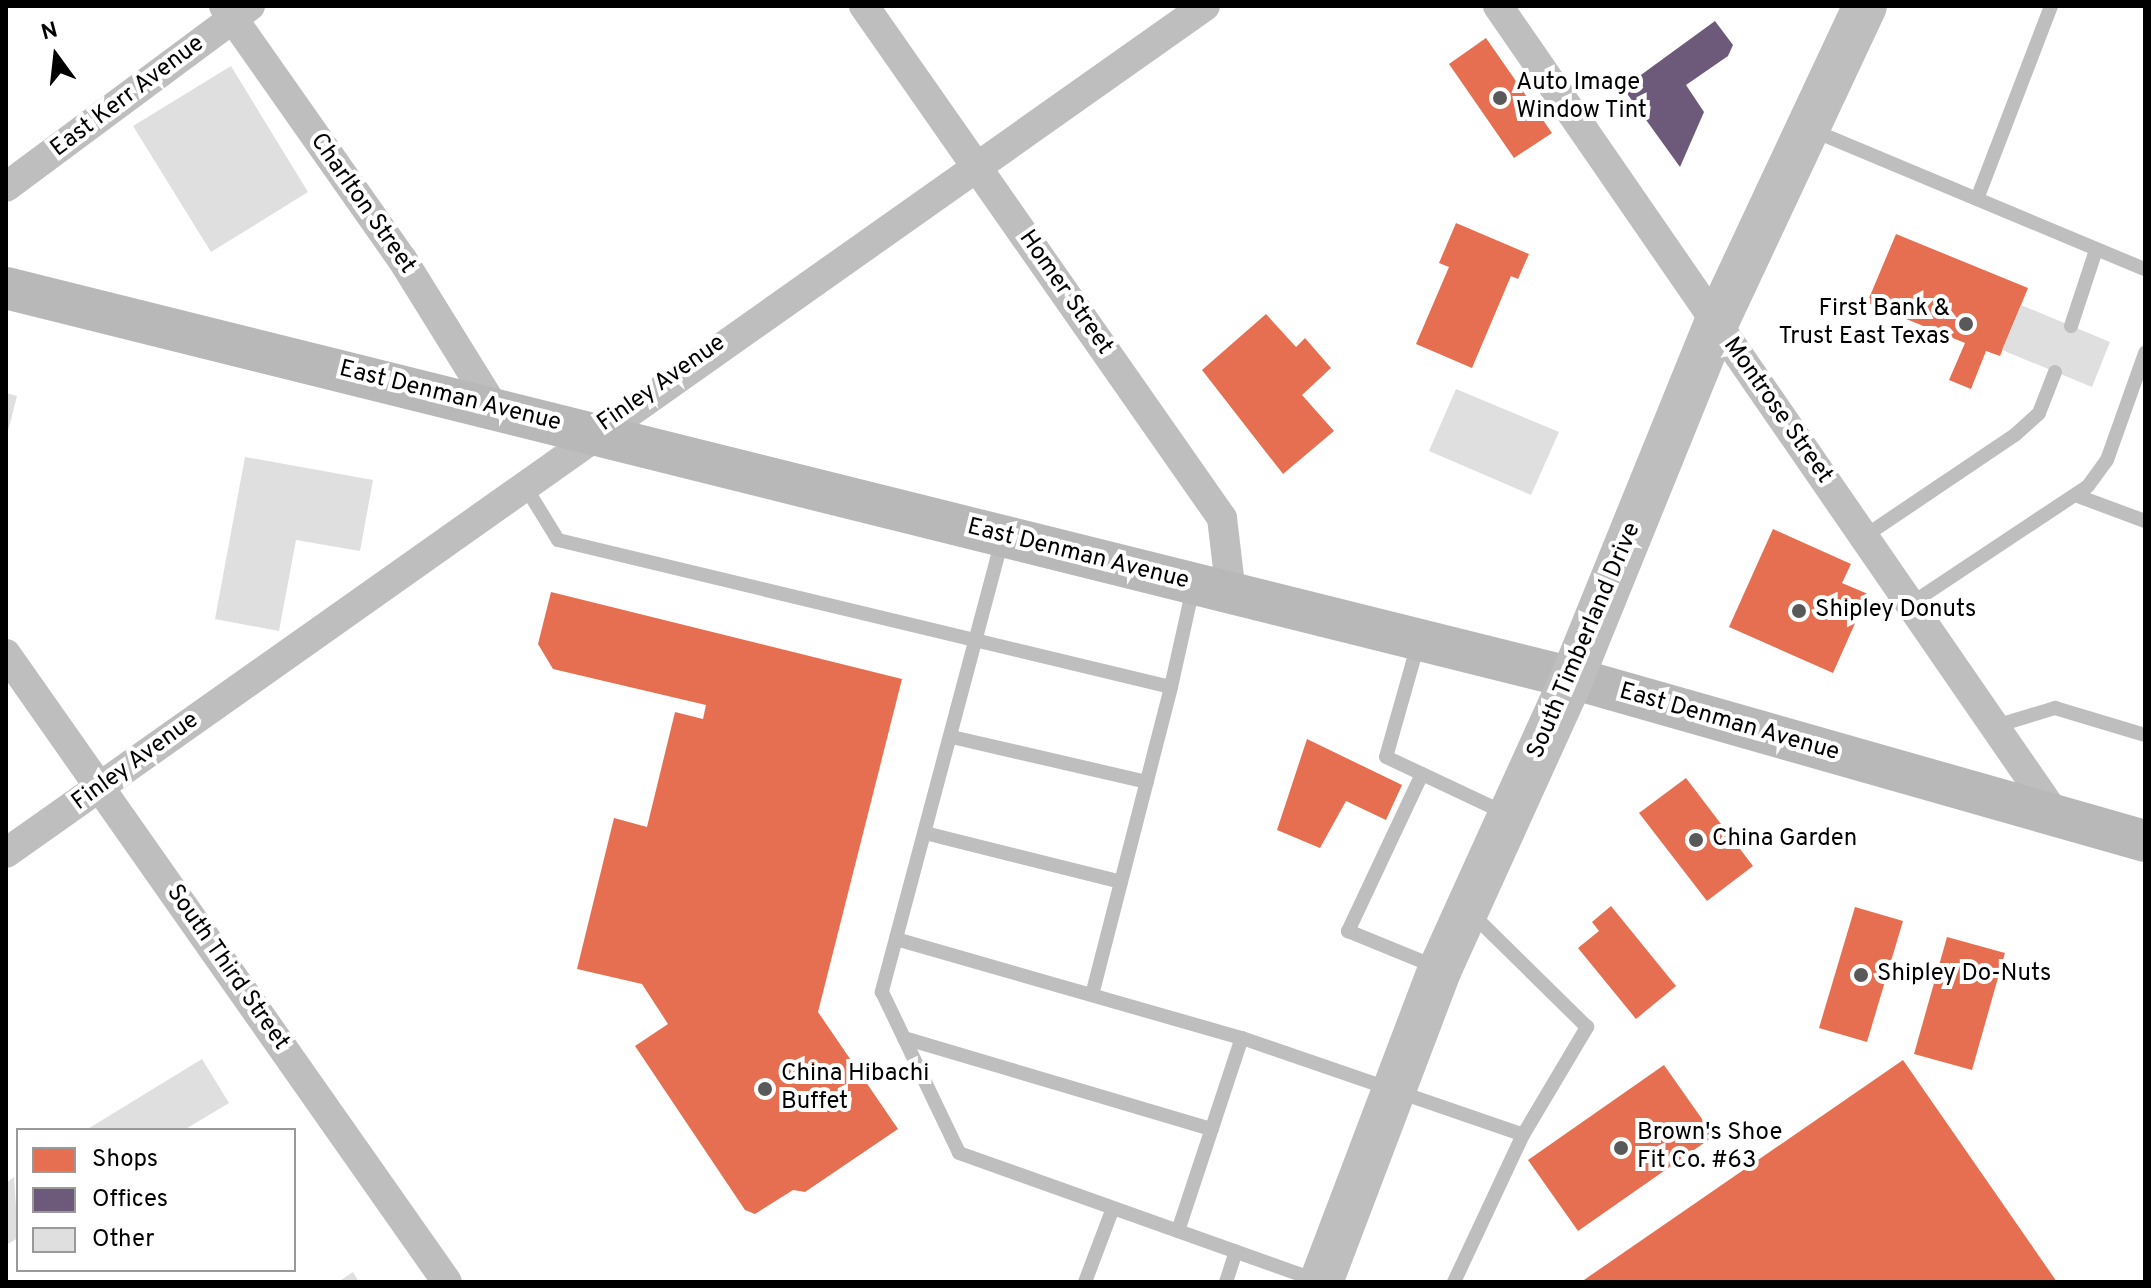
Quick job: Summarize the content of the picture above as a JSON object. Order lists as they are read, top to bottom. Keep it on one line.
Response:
{"streets":{"main road":["East Denman Avenue","South Timberland Drive"],"street":["East Kerr Avenue","Charlton Street","Homer Street","Finley Avenue","Montrose Street","South Third Street"]},"crossings":[["East Kerr Avenue","Charlton Street"],["Charlton Street","East Denman Avenue"],["Homer Street","Finley Avenue"],["Homer Street","East Denman Avenue"],["Finley Avenue","East Denman Avenue"],["Finley Avenue","South Third Street"],["East Denman Avenue","Montrose Street"],["East Denman Avenue","South Timberland Drive"],["Montrose Street","South Timberland Drive"]],"places":["Auto Image Window Tint","First Bank & Trust East Texas","Shipley Donuts","China Garden","Shipley Do-Nuts","China Hibachi Buffet","Brown's Shoe Fit Co. #63"],"legend":["Shops","Offices","Other"],"north":"top"}
